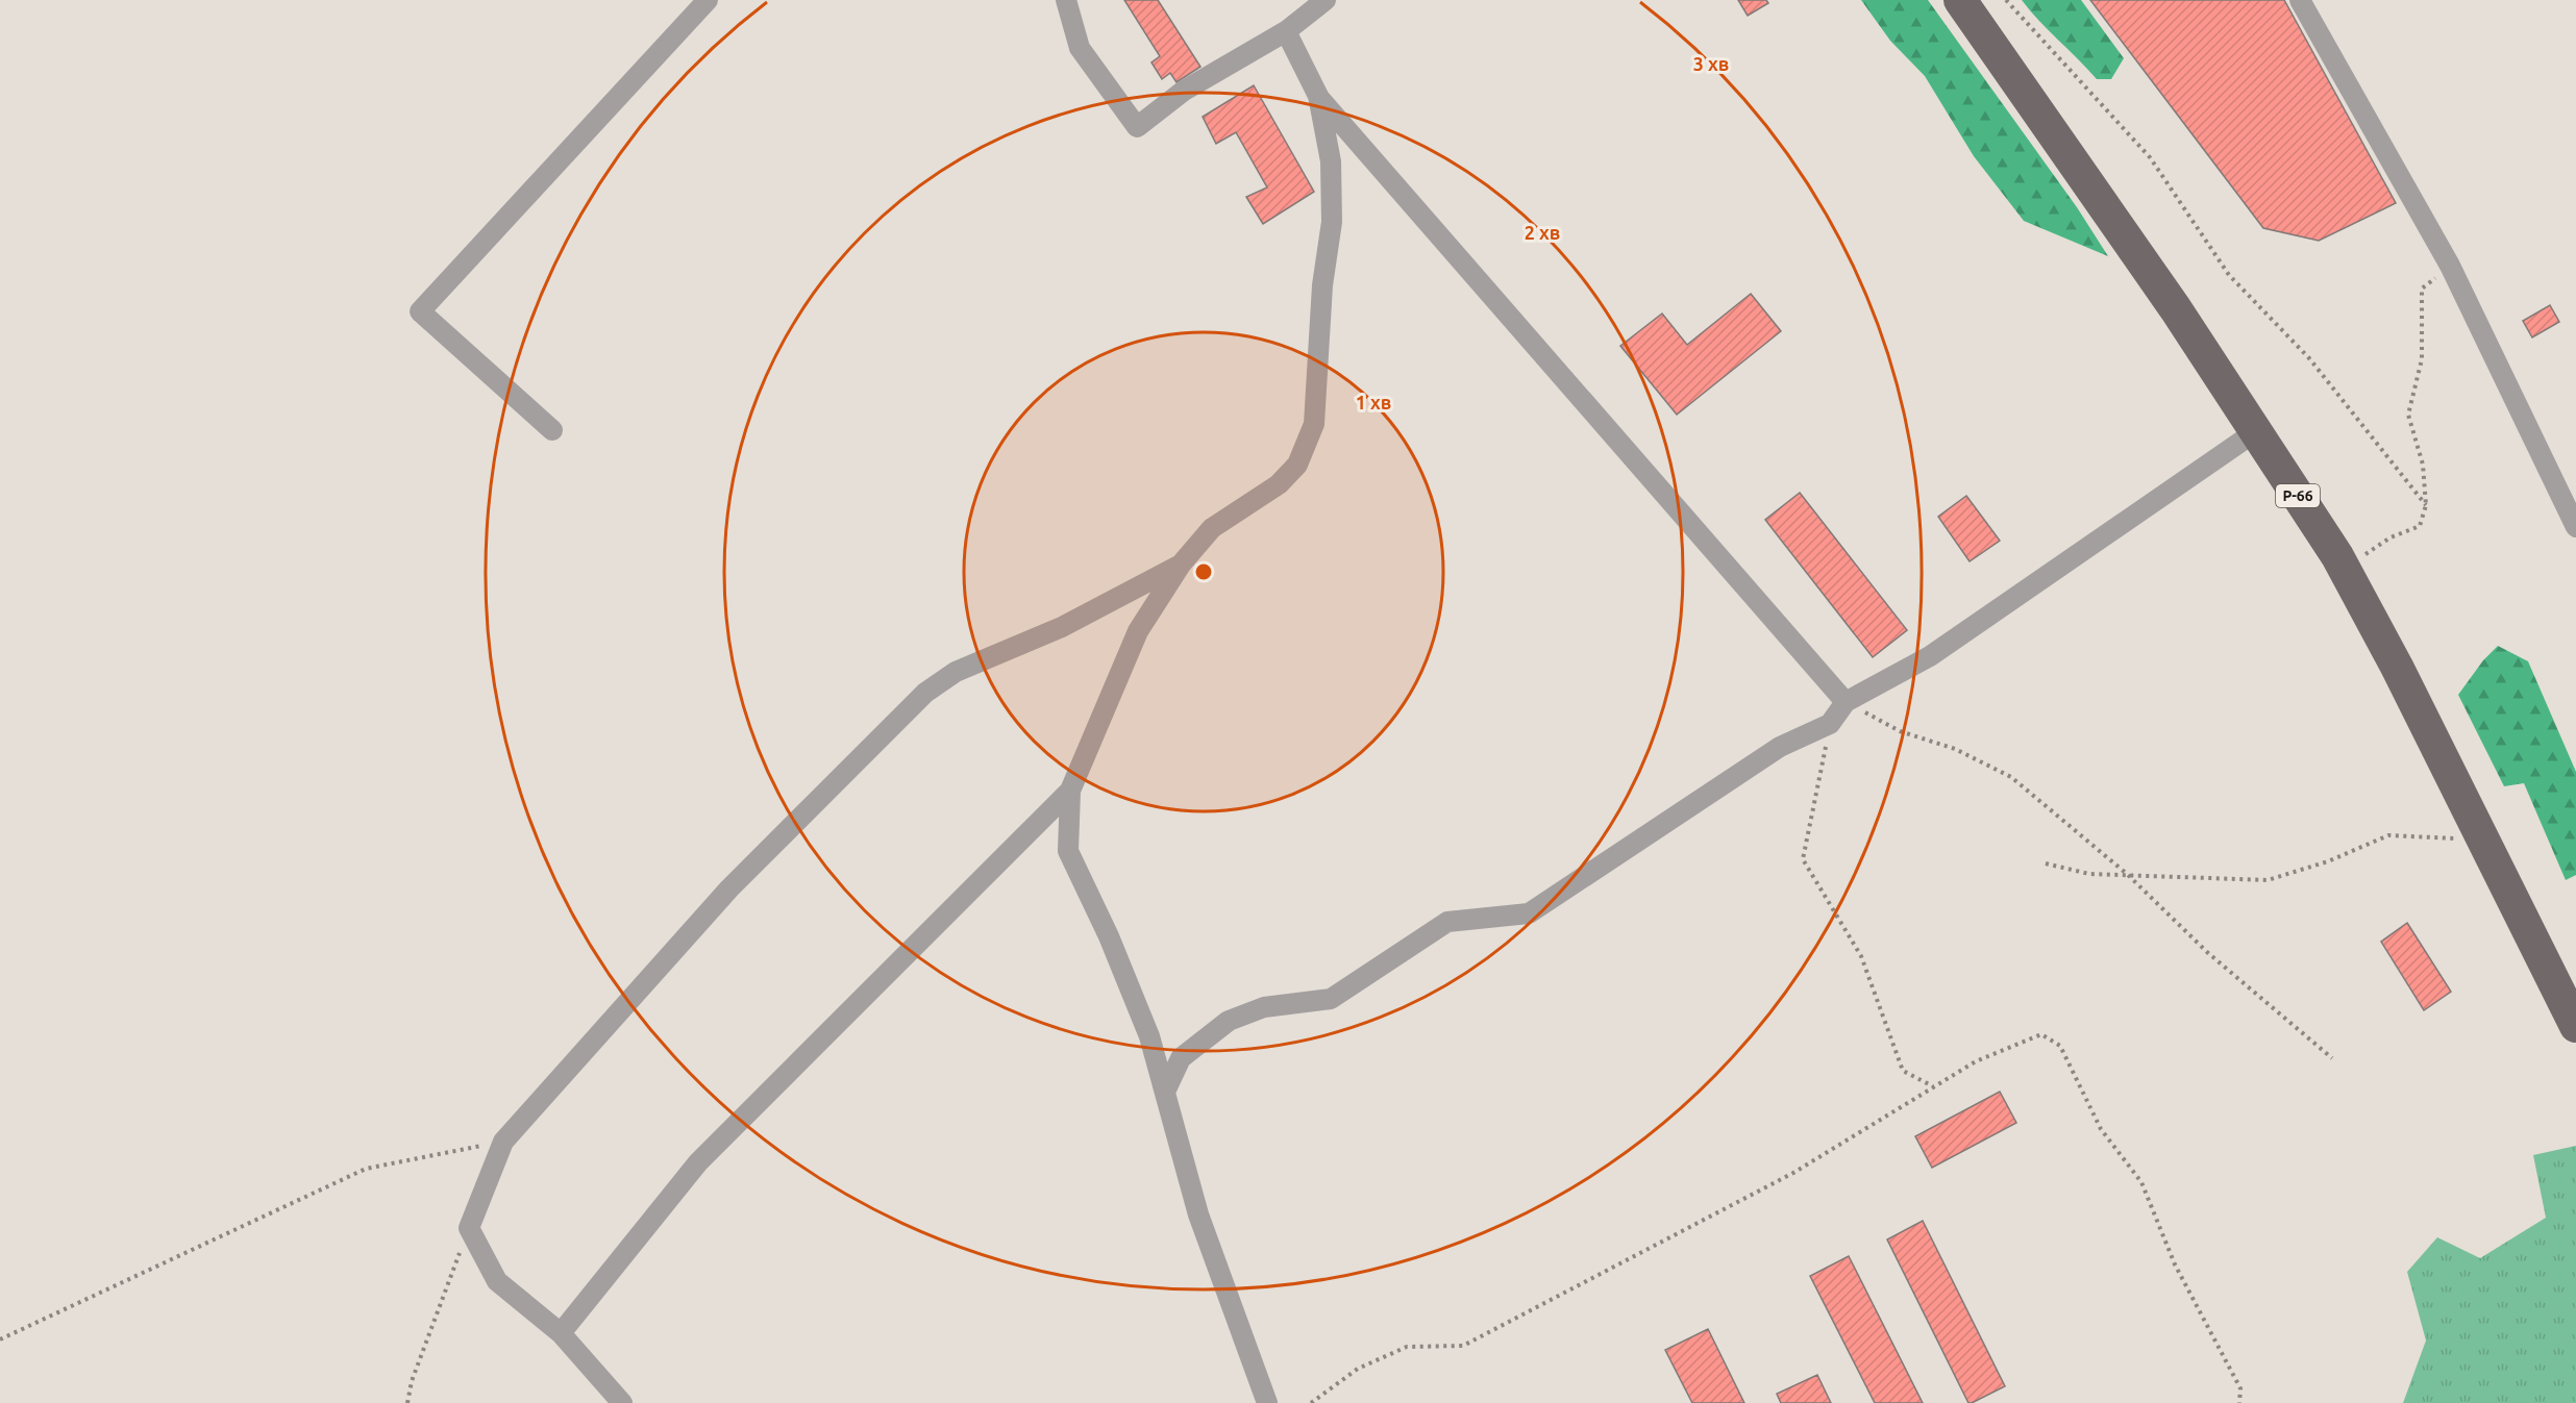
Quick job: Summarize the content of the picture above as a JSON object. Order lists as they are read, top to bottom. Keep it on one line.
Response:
{"streets":{"main road":["Р-66"]},"rings":["3 хв","2 хв","1 хв"]}
